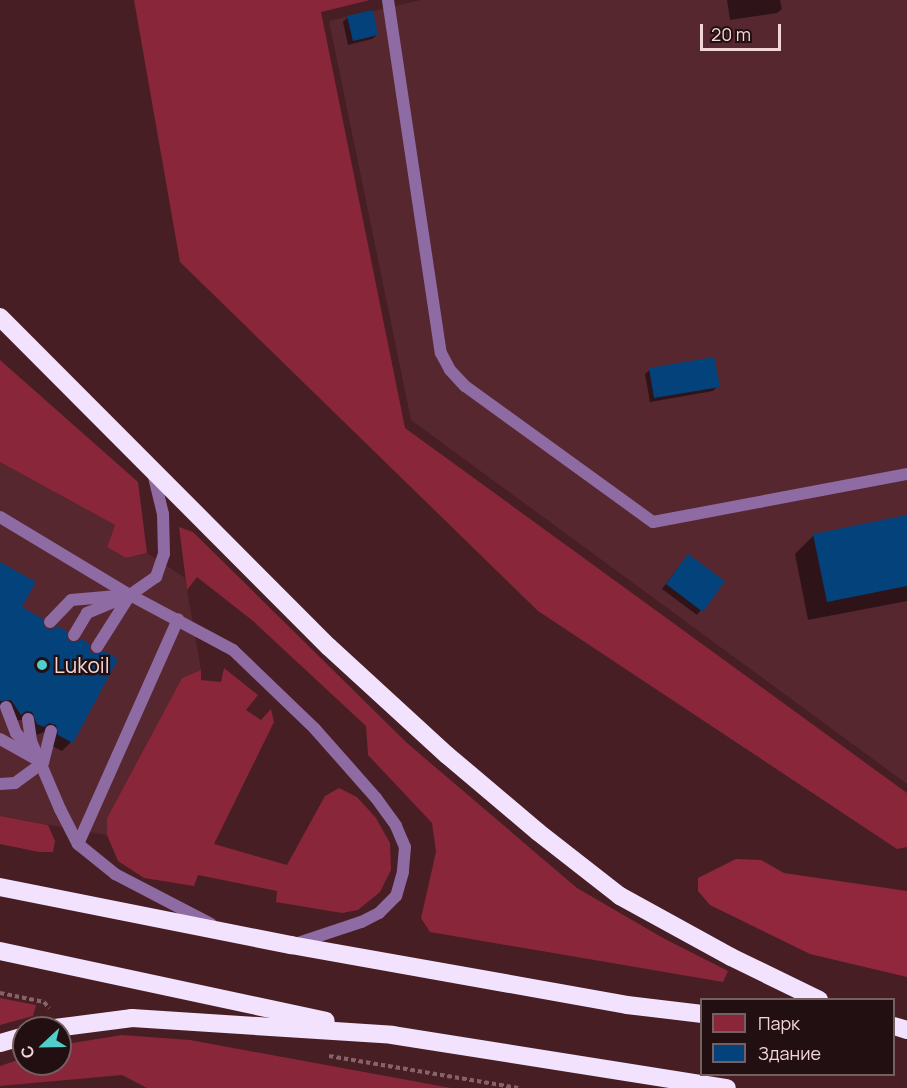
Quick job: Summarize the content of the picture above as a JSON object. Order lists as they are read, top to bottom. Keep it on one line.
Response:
{"places":["Lukoil"],"legend":["Парк","Здание"],"scale_bar":"20 m","north":"left"}
